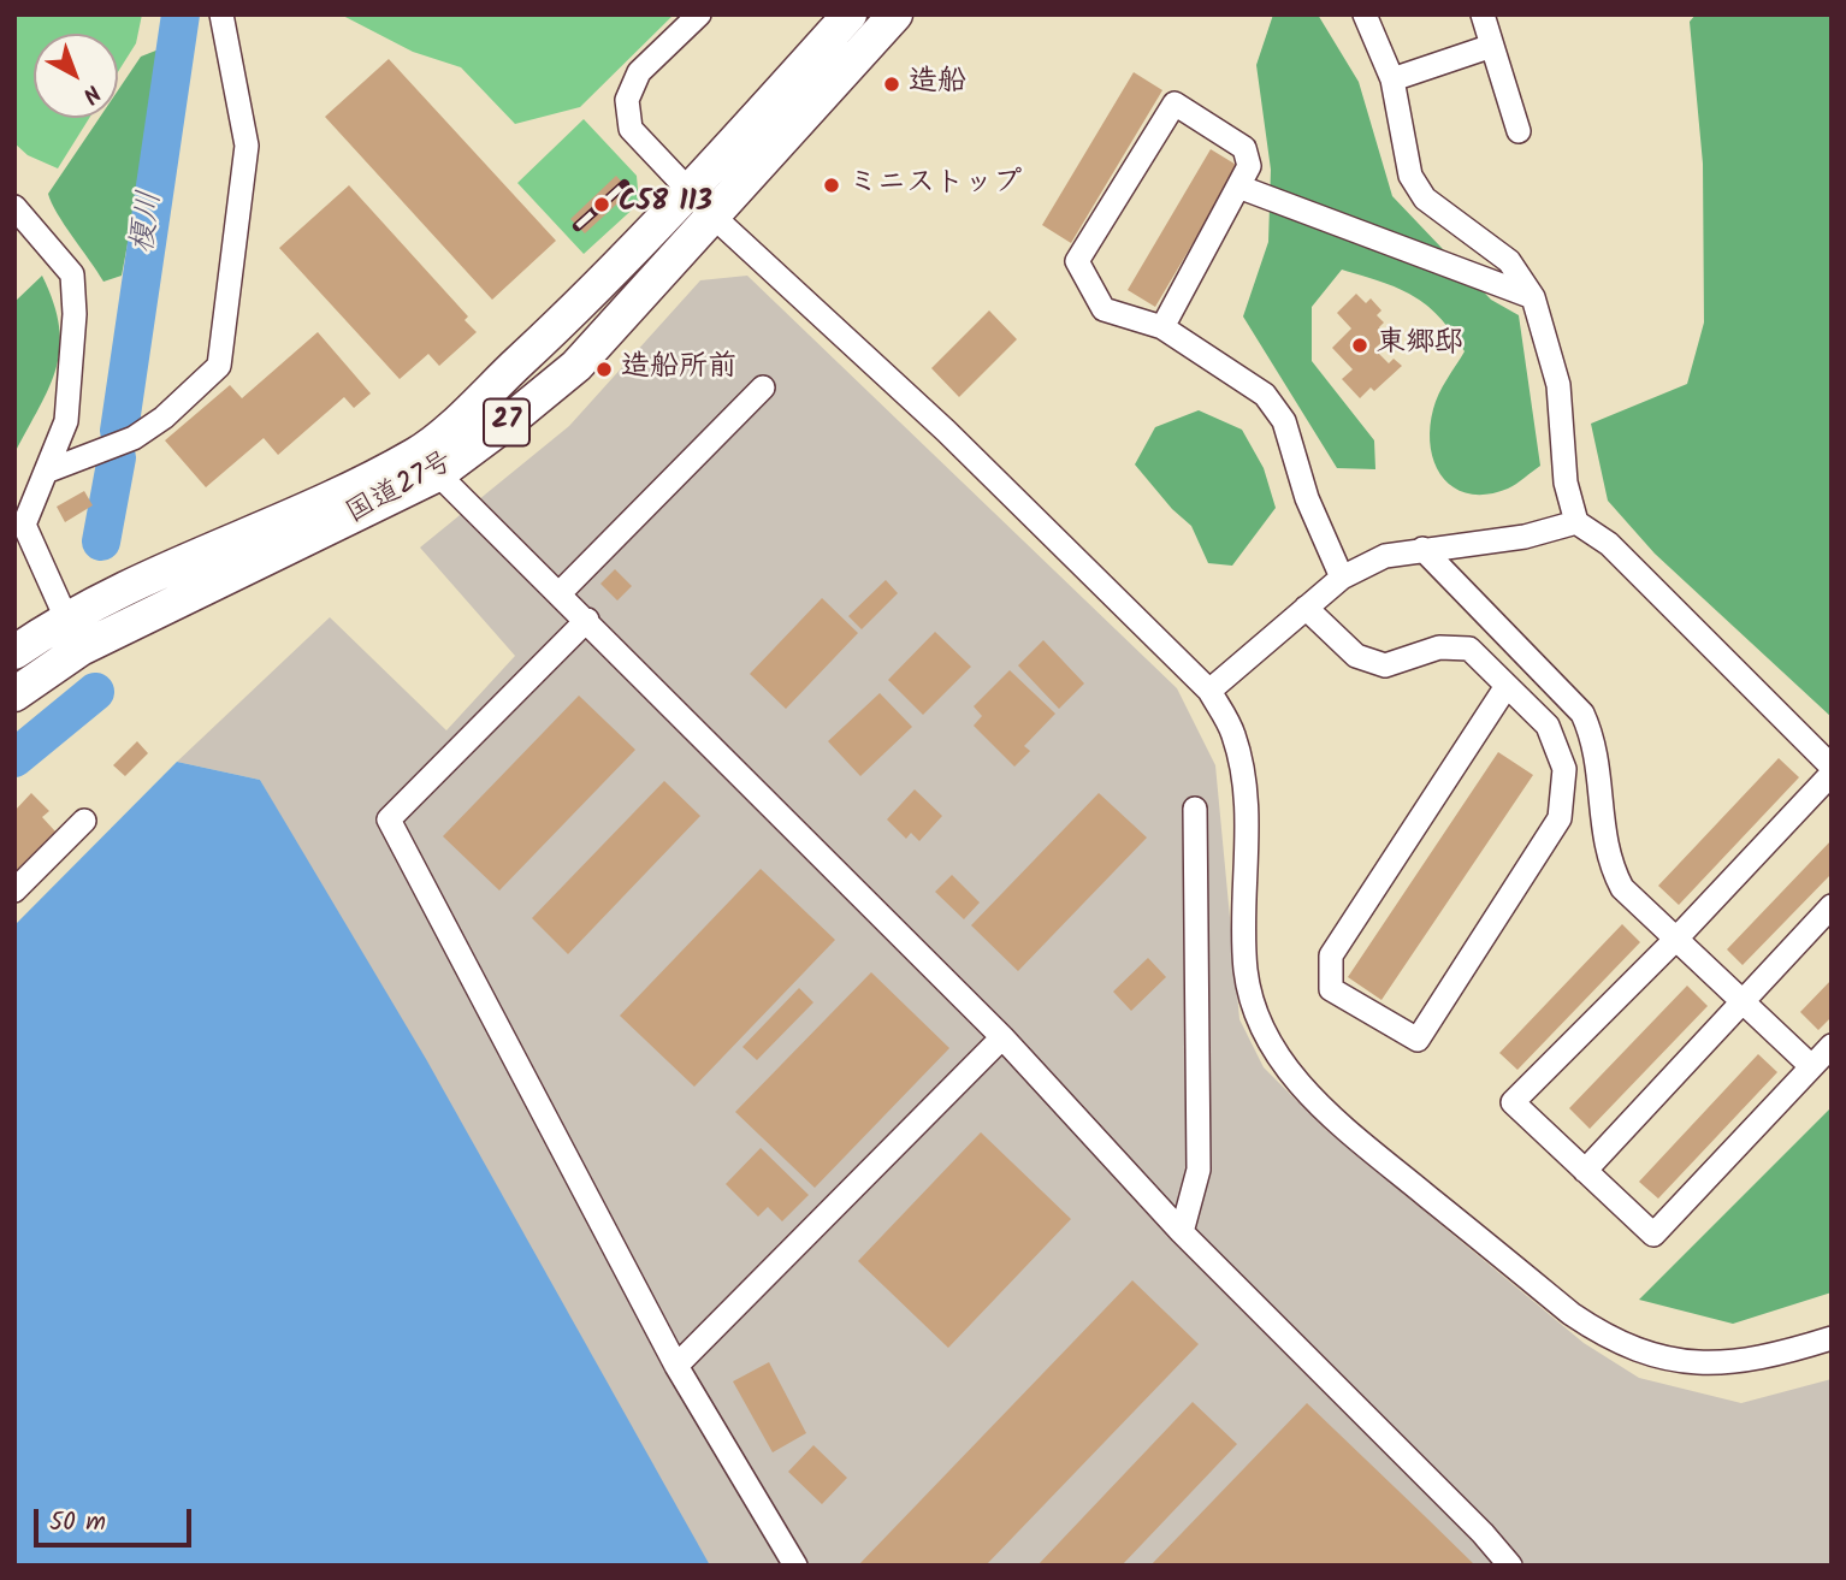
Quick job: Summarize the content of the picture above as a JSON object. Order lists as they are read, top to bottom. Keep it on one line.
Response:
{"streets":{"highway":["27","国道27号"]},"water":["榎川"],"places":["造船","ミニストップ","C58 113","東郷邸","造船所前"],"scale_bar":"50 m","north":"bottom right"}
